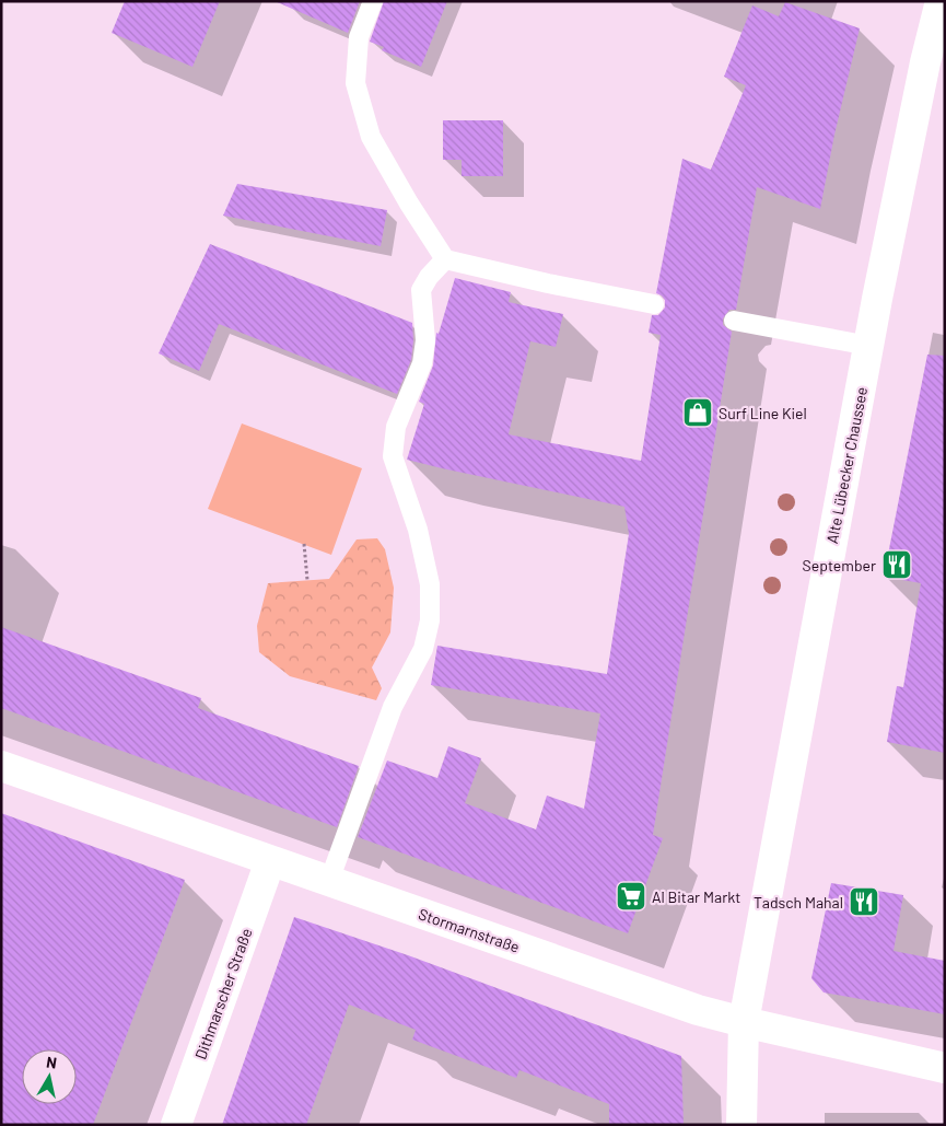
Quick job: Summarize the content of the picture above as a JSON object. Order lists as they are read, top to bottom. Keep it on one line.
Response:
{"streets":{"street":["Alte Lübecker Chaussee","Stormarnstraße","Dithmarscher Straße"]},"crossings":[["Alte Lübecker Chaussee","Stormarnstraße"],["Stormarnstraße","Dithmarscher Straße"]],"places":{"shop":["Surf Line Kiel"],"restaurant":["September","Tadsch Mahal"],"supermarket":["Al Bitar Markt"]},"north":"top"}
